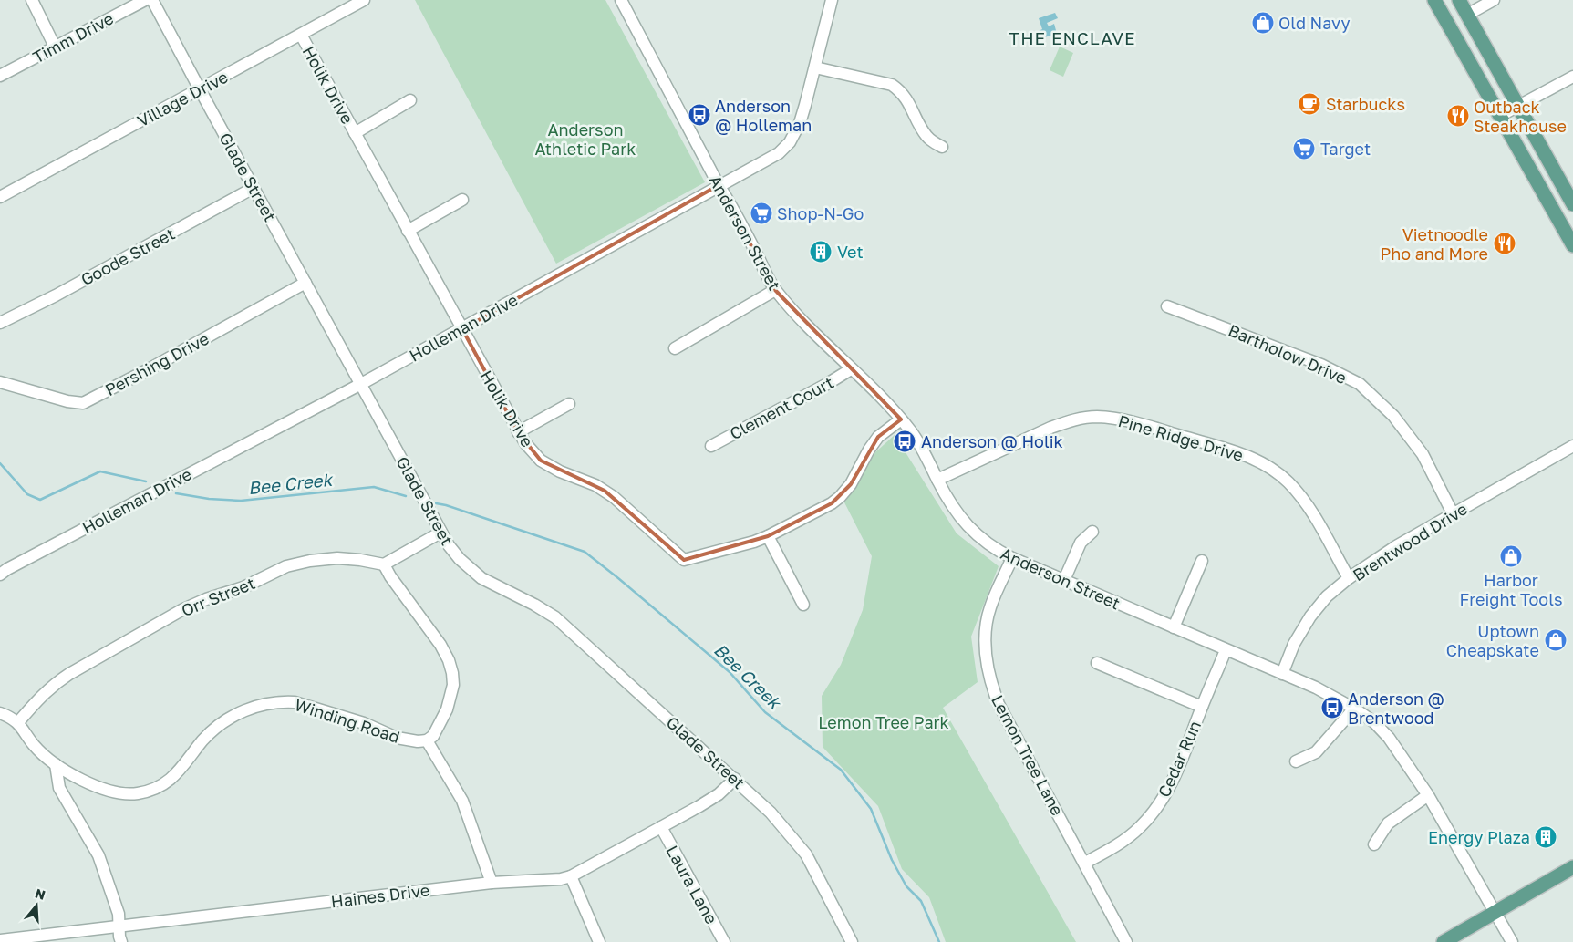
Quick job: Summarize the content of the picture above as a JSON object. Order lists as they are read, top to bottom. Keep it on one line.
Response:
{"streets":{"street":["Timm Drive","Holik Drive","Village Drive","Glade Street","Anderson Street","Goode Street","Holleman Drive","Bartholow Drive","Pershing Drive","Clement Court","Pine Ridge Drive","Brentwood Drive","Orr Street","Winding Road","Lemon Tree Lane","Cedar Run","Laura Lane","Haines Drive"]},"crossings":[["Holik Drive","Village Drive"],["Holik Drive","Anderson Street"],["Holik Drive","Holleman Drive"],["Village Drive","Glade Street"],["Glade Street","Goode Street"],["Glade Street","Holleman Drive"],["Glade Street","Pershing Drive"],["Glade Street","Haines Drive"],["Anderson Street","Holleman Drive"],["Anderson Street","Clement Court"],["Anderson Street","Pine Ridge Drive"],["Anderson Street","Brentwood Drive"],["Anderson Street","Lemon Tree Lane"],["Anderson Street","Cedar Run"],["Bartholow Drive","Brentwood Drive"],["Pine Ridge Drive","Brentwood Drive"],["Orr Street","Winding Road"],["Lemon Tree Lane","Cedar Run"],["Laura Lane","Haines Drive"]],"districts":["THE ENCLAVE"],"water":["Bee Creek"],"parks":["Anderson Athletic Park","Lemon Tree Park"],"places":{"shop":["Old Navy","Harbor Freight Tools","Uptown Cheapskate"],"cafe":["Starbucks"],"bus stop":["Anderson @ Holleman","Anderson @ Holik","Anderson @ Brentwood"],"restaurant":["Outback Steakhouse","Vietnoodle Pho and More"],"supermarket":["Target","Shop-N-Go"],"building":["Vet","Energy Plaza"]},"north":"top"}
